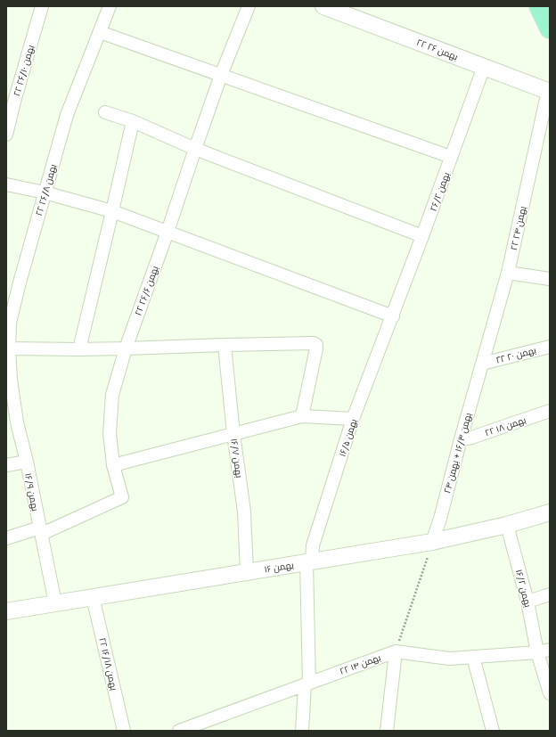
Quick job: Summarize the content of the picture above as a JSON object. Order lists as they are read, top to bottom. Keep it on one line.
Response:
{"streets":{"street":["۲۲ بهمن ۲۶","۲۲ بهمن ۲۶/۱۰","۲۲ بهمن ۲۶/۸","بهمن ۲۶/۲","۲۲ بهمن ۲۴","۲۲ بهمن ۲۶/۶","۲۲ بهمن ۲۰","۲۲ بهمن ۱۸","بهمن ۱۶/۵","بهمن ۱۶/۳ + بهمن ۲۴","بهمن ۱۶/۷","بهمن ۱۶/۹","بهمن ۱۶","بهمن ۱۶/۲","۲۲ بهمن ۱۶/۱۸","۲۲ بهمن ۱۴"]},"crossings":[["۲۲ بهمن ۲۶","بهمن ۲۶/۲"],["۲۲ بهمن ۲۶","۲۲ بهمن ۲۴"],["۲۲ بهمن ۲۶/۸","بهمن ۱۶/۹"],["بهمن ۲۶/۲","بهمن ۱۶/۵"],["۲۲ بهمن ۲۴","۲۲ بهمن ۲۰"],["۲۲ بهمن ۲۴","بهمن ۱۶/۳ + بهمن ۲۴"],["۲۲ بهمن ۲۶/۶","بهمن ۱۶/۹"],["۲۲ بهمن ۲۰","بهمن ۱۶/۳ + بهمن ۲۴"],["۲۲ بهمن ۱۸","بهمن ۱۶/۳ + بهمن ۲۴"],["بهمن ۱۶/۵","بهمن ۱۶"],["بهمن ۱۶/۵","۲۲ بهمن ۱۴"],["بهمن ۱۶/۳ + بهمن ۲۴","بهمن ۱۶"],["بهمن ۱۶/۷","بهمن ۱۶"],["بهمن ۱۶/۹","بهمن ۱۶"],["بهمن ۱۶","بهمن ۱۶/۲"],["بهمن ۱۶","۲۲ بهمن ۱۶/۱۸"],["بهمن ۱۶/۲","۲۲ بهمن ۱۴"]]}
